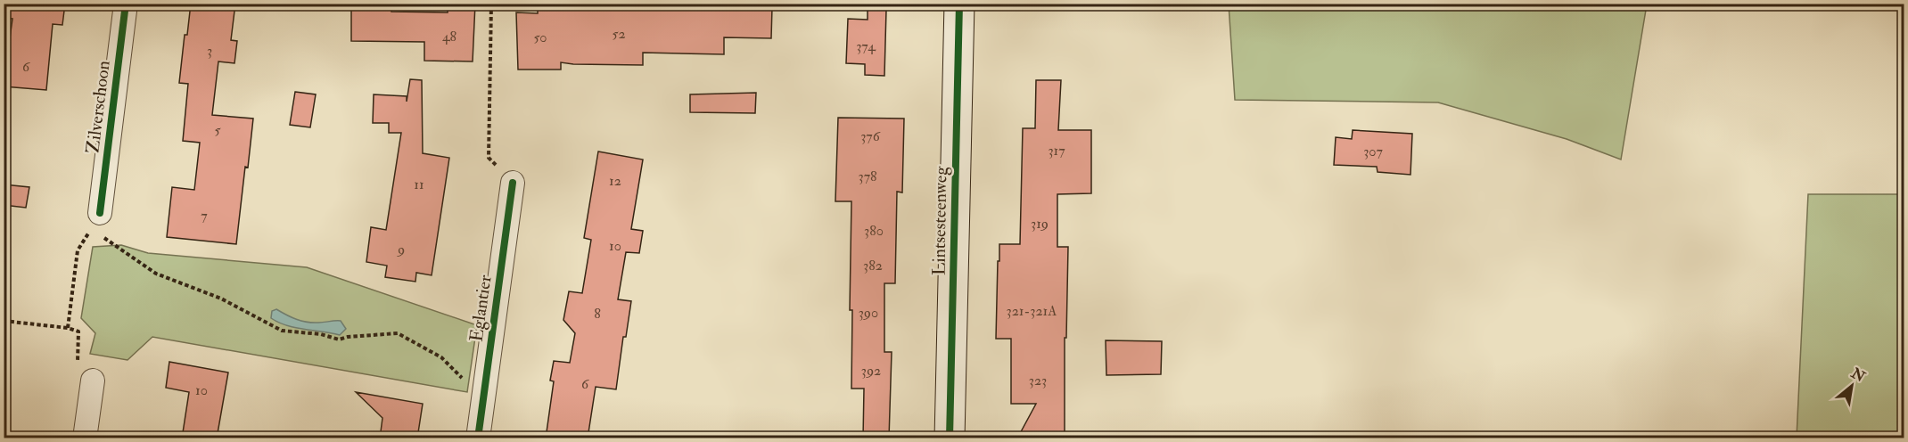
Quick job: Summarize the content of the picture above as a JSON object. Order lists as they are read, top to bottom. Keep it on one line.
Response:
{"streets":{"street":["Zilverschoon","Lintsesteenweg","Eglantier"]},"house_numbers":["52","48","50","374","3","6","5","376","317","307","378","12","11","7","319","380","10","9","382","321-321A","390","8","392","323","6","10"],"north":"top right"}
